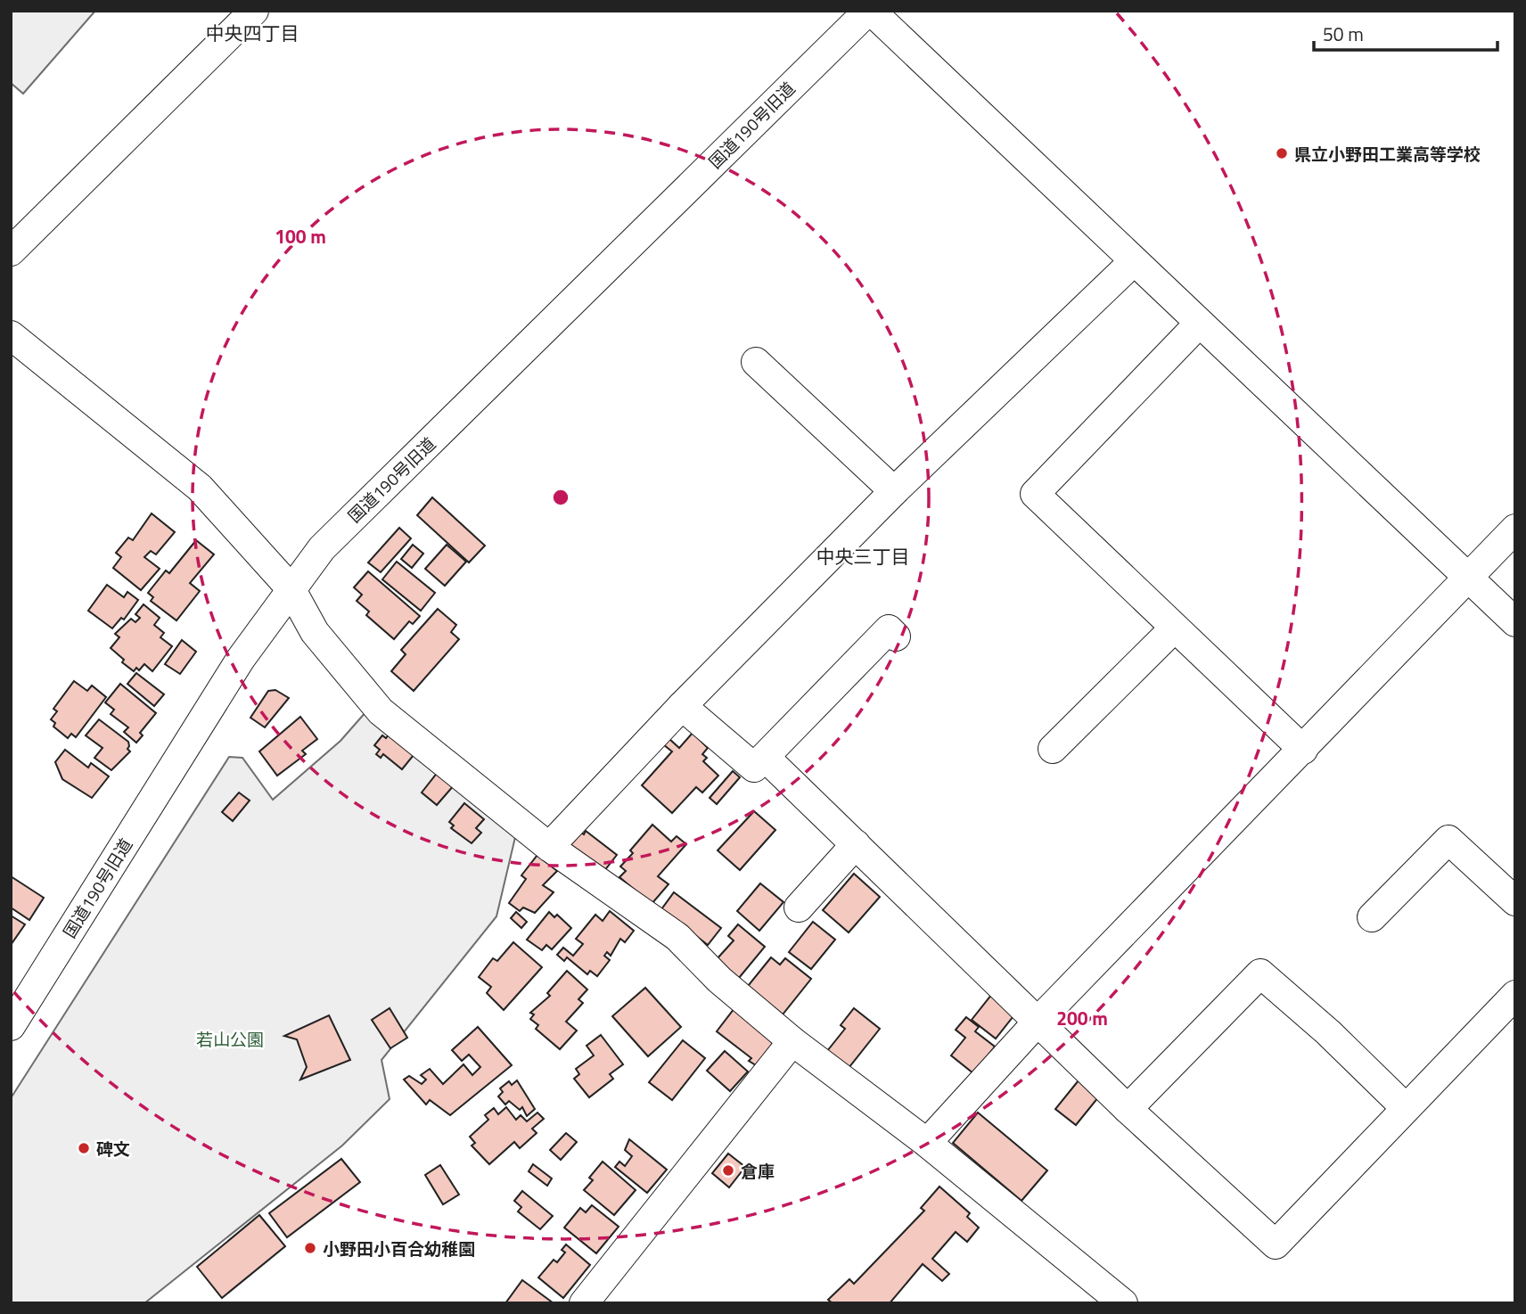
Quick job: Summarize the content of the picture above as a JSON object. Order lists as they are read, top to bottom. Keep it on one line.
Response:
{"streets":{"street":["国道190号旧道"]},"districts":["中央四丁目","中央三丁目"],"parks":["若山公園"],"places":["県立小野田工業高等学校","碑文","倉庫","小野田小百合幼稚園"],"scale_bar":"50 m","rings":["100 m","200 m"]}
